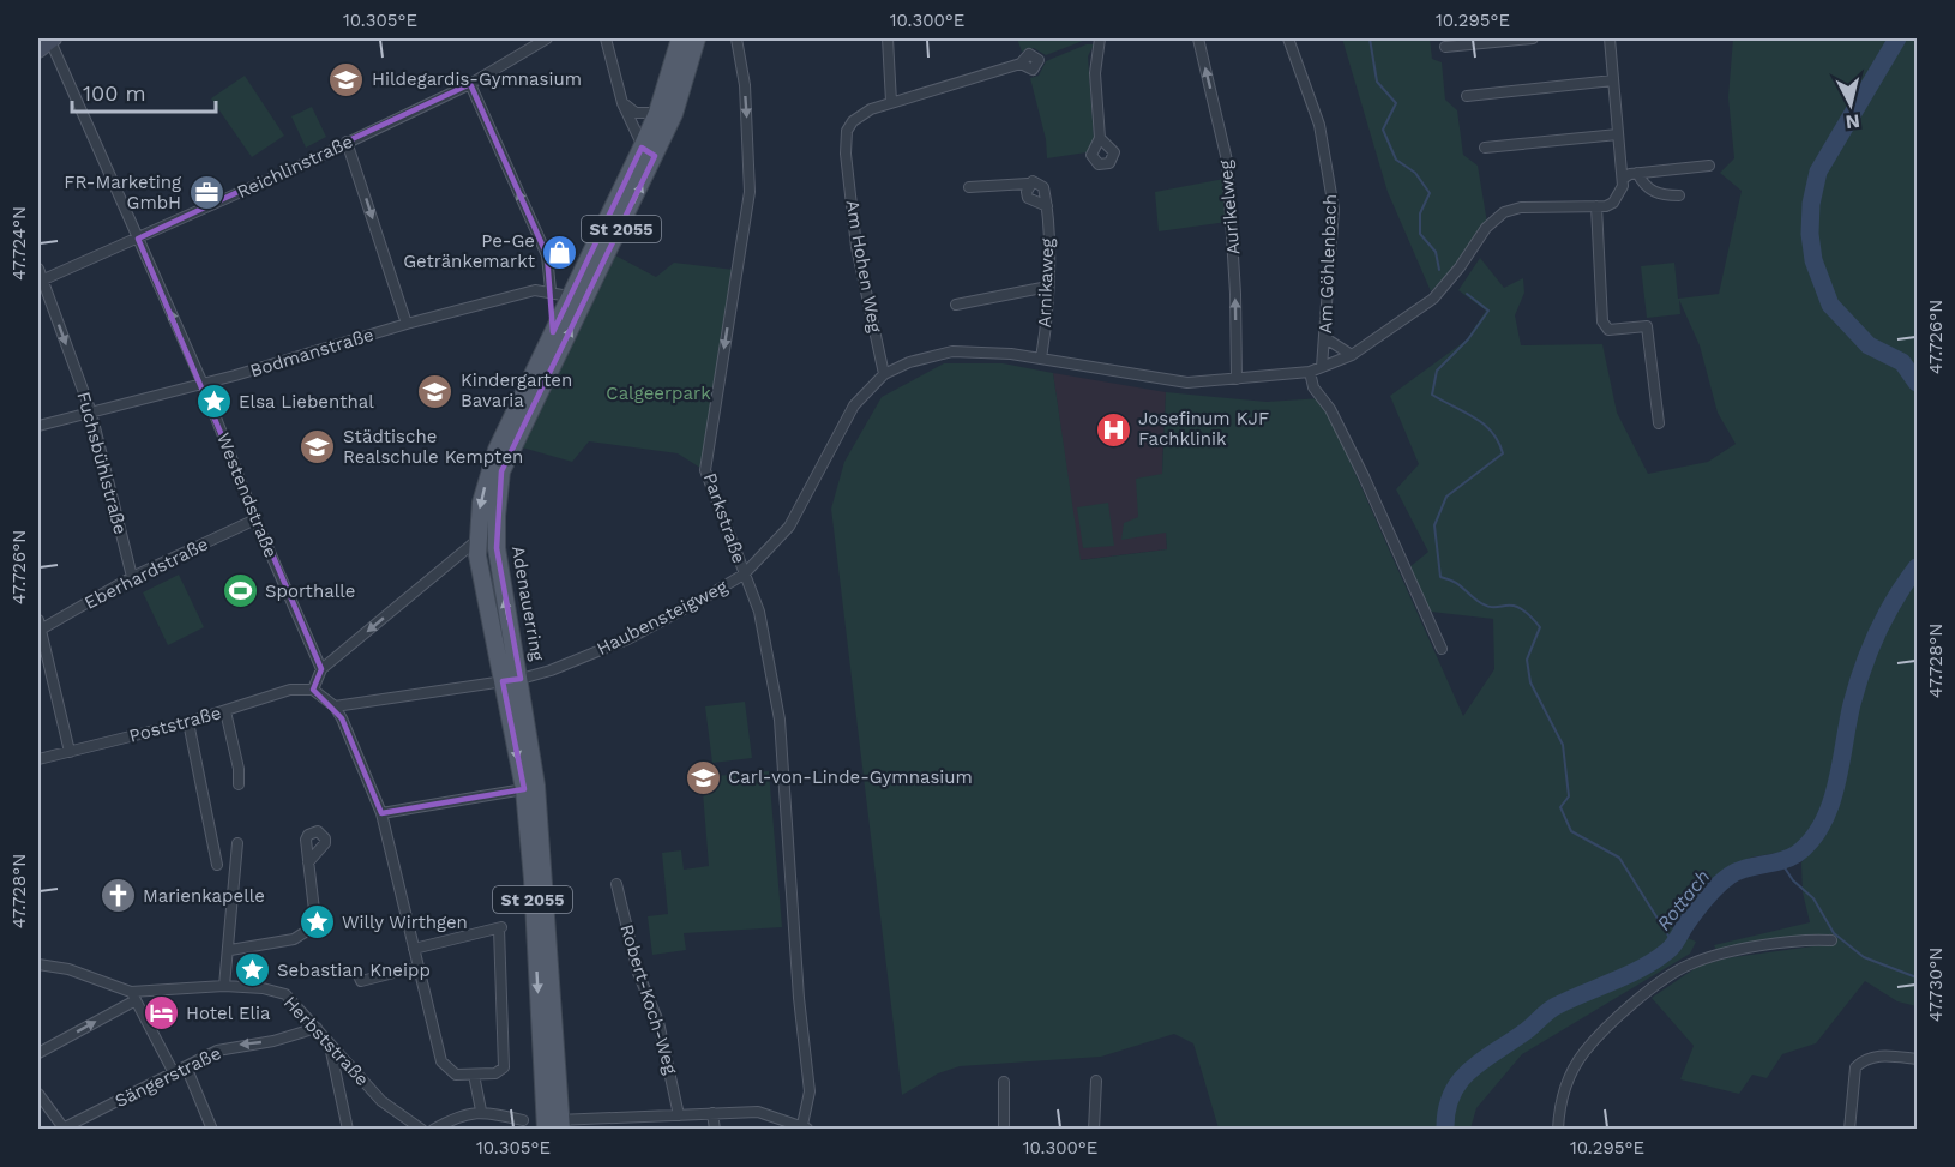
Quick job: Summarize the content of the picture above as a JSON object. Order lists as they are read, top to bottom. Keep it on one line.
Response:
{"streets":{"main road":["St 2055","Adenauerring"],"street":["Reichlinstraße","Aurikelweg","Am Göhlenbach","Am Hohen Weg","Arnikaweg","Bodmanstraße","Fuchsbühlstraße","Westendstraße","Parkstraße","Eberhardstraße","Haubensteigweg","Poststraße","Robert-Koch-Weg","Herbststraße","Sängerstraße"]},"crossings":[["Reichlinstraße","Fuchsbühlstraße"],["Reichlinstraße","Westendstraße"],["Aurikelweg","Haubensteigweg"],["Am Göhlenbach","Haubensteigweg"],["Am Hohen Weg","Haubensteigweg"],["Arnikaweg","Haubensteigweg"],["Bodmanstraße","Fuchsbühlstraße"],["Bodmanstraße","Westendstraße"],["Bodmanstraße","Adenauerring"],["Fuchsbühlstraße","Eberhardstraße"],["Westendstraße","Eberhardstraße"],["Parkstraße","Haubensteigweg"],["Adenauerring","Haubensteigweg"],["Herbststraße","Sängerstraße"]],"one_way":["Aurikelweg","Fuchsbühlstraße","Parkstraße","Sängerstraße"],"water":["Rottach"],"parks":["Calgeerpark"],"places":{"school or university":["Hildegardis-Gymnasium","Kindergarten Bavaria","Städtische Realschule Kempten","Carl-von-Linde-Gymnasium"],"office":["FR-Marketing GmbH"],"shop":["Pe-Ge Getränkemarkt"],"place":["Elsa Liebenthal","Willy Wirthgen","Sebastian Kneipp"],"hospital":["Josefinum KJF Fachklinik"],"sports":["Sporthalle"],"church":["Marienkapelle"],"hotel":["Hotel Elia"]},"scale_bar":"100 m","north":"bottom","coordinates":["10.305°E","10.300°E","10.295°E","47.724°N","47.726°N","47.728°N","47.730°N"]}
